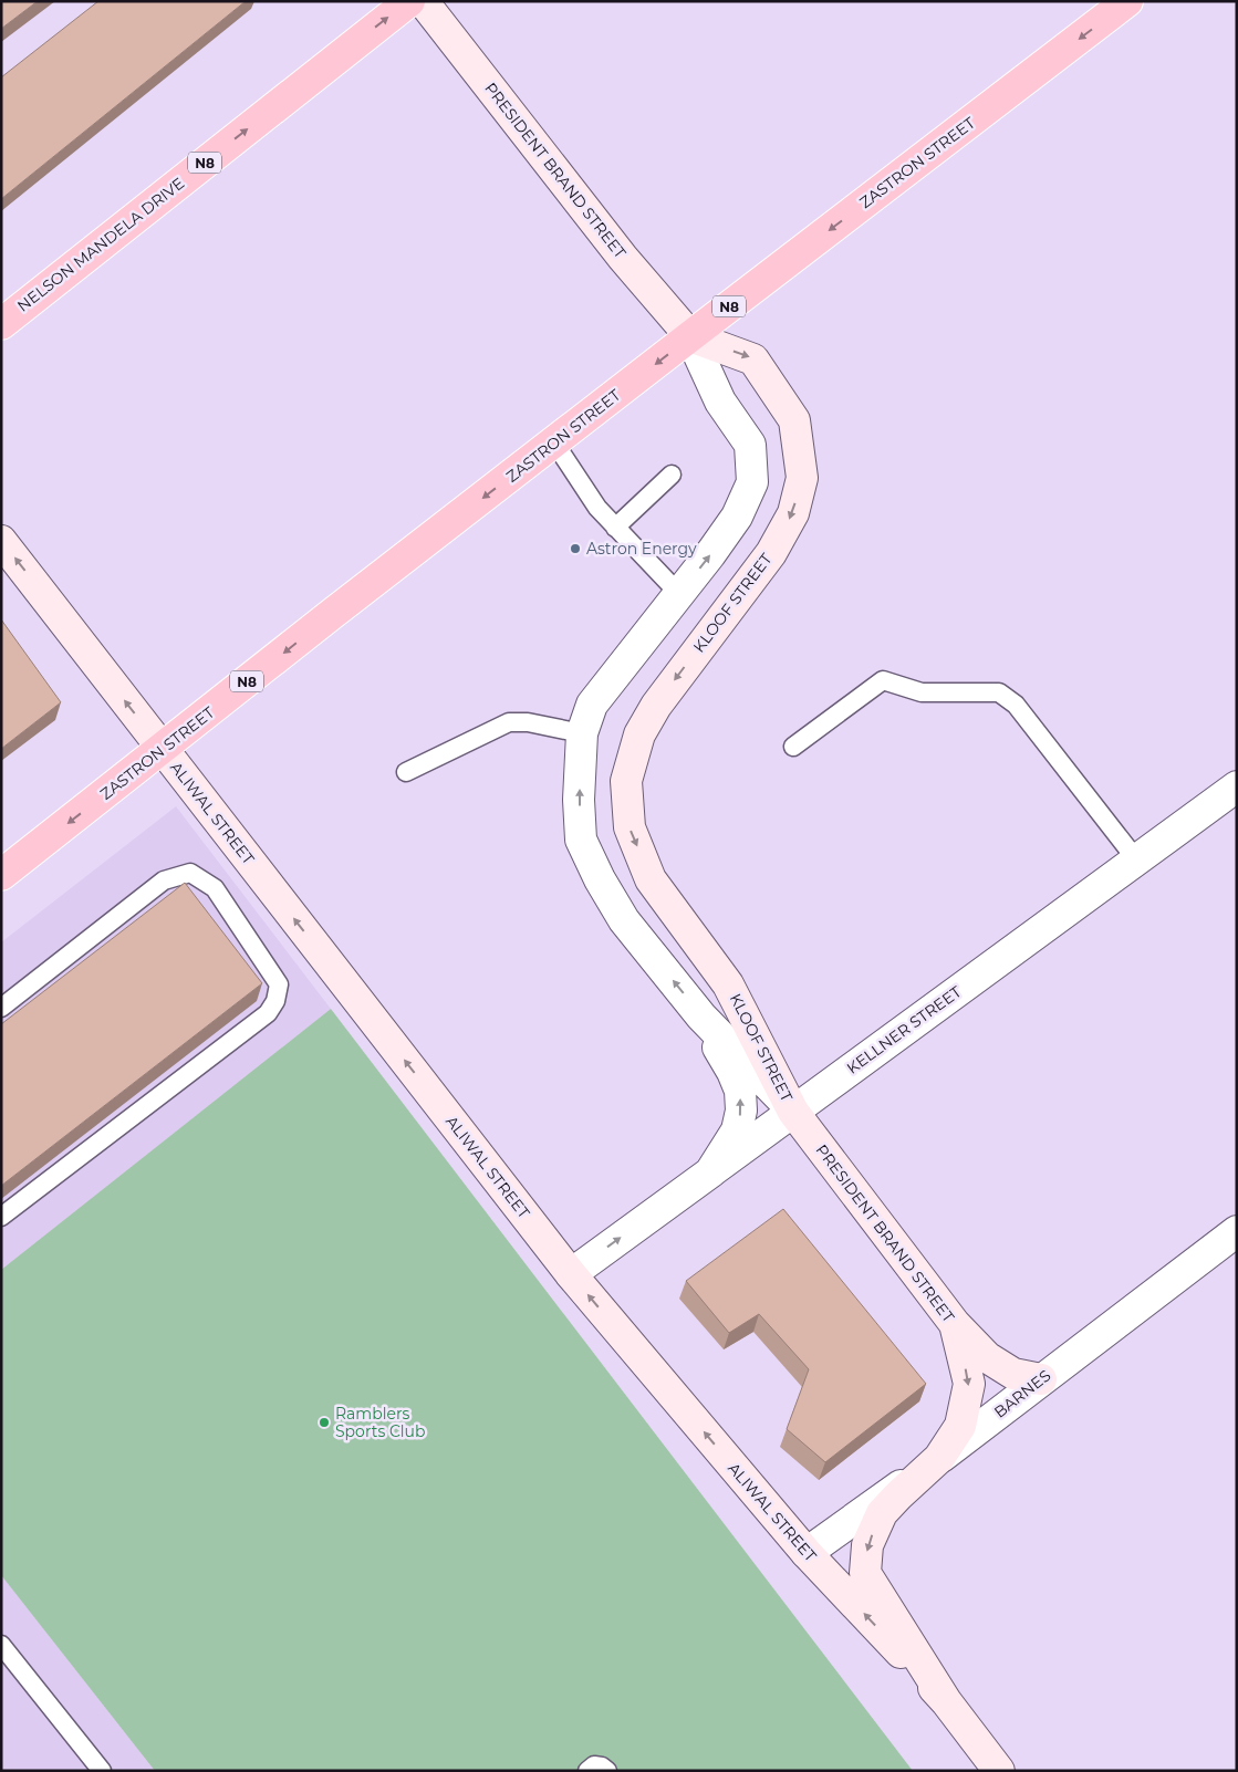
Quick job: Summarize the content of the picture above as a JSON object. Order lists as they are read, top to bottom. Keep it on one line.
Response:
{"streets":{"highway":["N8","ZASTRON STREET","NELSON MANDELA DRIVE"],"main road":["PRESIDENT BRAND STREET","KLOOF STREET","ALIWAL STREET"],"street":["KELLNER STREET","BARNES"]},"crossings":[["ZASTRON STREET","PRESIDENT BRAND STREET"],["ZASTRON STREET","KLOOF STREET"],["ZASTRON STREET","ALIWAL STREET"],["PRESIDENT BRAND STREET","KLOOF STREET"],["PRESIDENT BRAND STREET","ALIWAL STREET"],["PRESIDENT BRAND STREET","KELLNER STREET"],["PRESIDENT BRAND STREET","BARNES"],["KLOOF STREET","KELLNER STREET"],["ALIWAL STREET","KELLNER STREET"],["ALIWAL STREET","BARNES"]],"one_way":["ZASTRON STREET","NELSON MANDELA DRIVE","ALIWAL STREET"],"places":["Astron Energy","Ramblers Sports Club"]}
